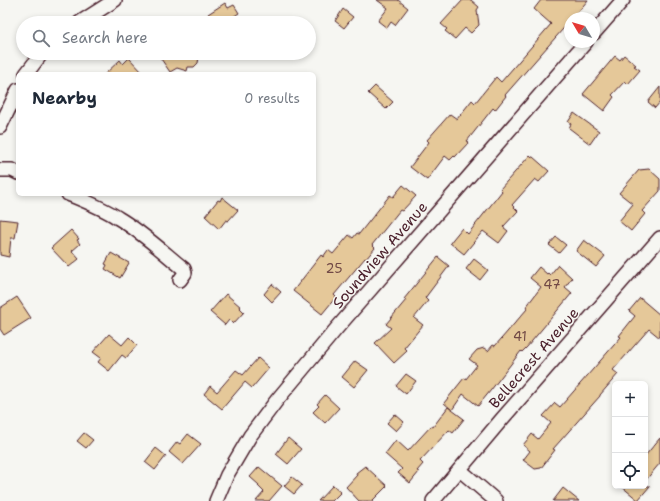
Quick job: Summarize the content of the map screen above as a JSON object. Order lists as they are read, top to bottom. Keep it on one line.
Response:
{"streets":{"street":["Soundview Avenue","Bellecrest Avenue"]},"house_numbers":["25","47","41"],"north":"top left","page":{"search":"Search here","heading":["Nearby","0 results"],"map_buttons":["+","−"]}}
